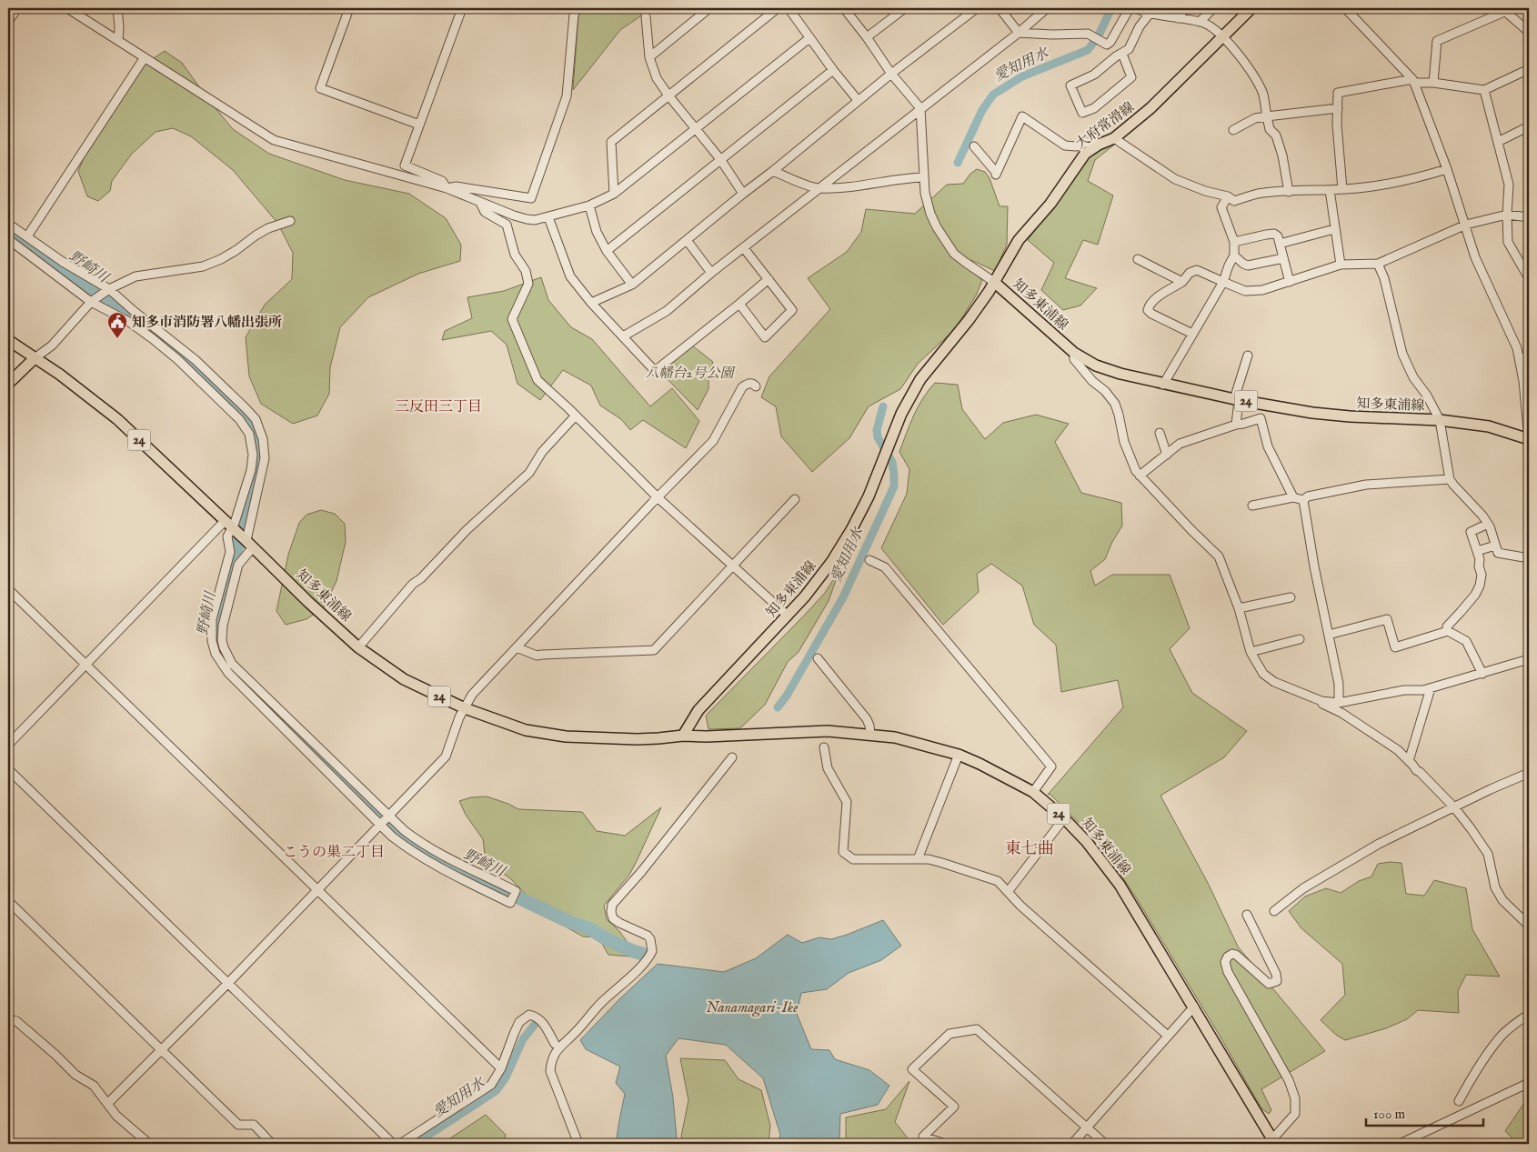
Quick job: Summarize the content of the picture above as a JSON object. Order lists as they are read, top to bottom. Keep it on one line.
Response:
{"streets":{"main road":["大府常滑線","知多東浦線","24"]},"crossings":[["大府常滑線","知多東浦線"]],"districts":["三反田三丁目","東七曲","こうの巣二丁目"],"water":["愛知用水","野崎川","Nanamagari-Ike"],"parks":["八幡台2号公園"],"places":{"public building":["知多市消防署八幡出張所"]},"scale_bar":"100 m"}
